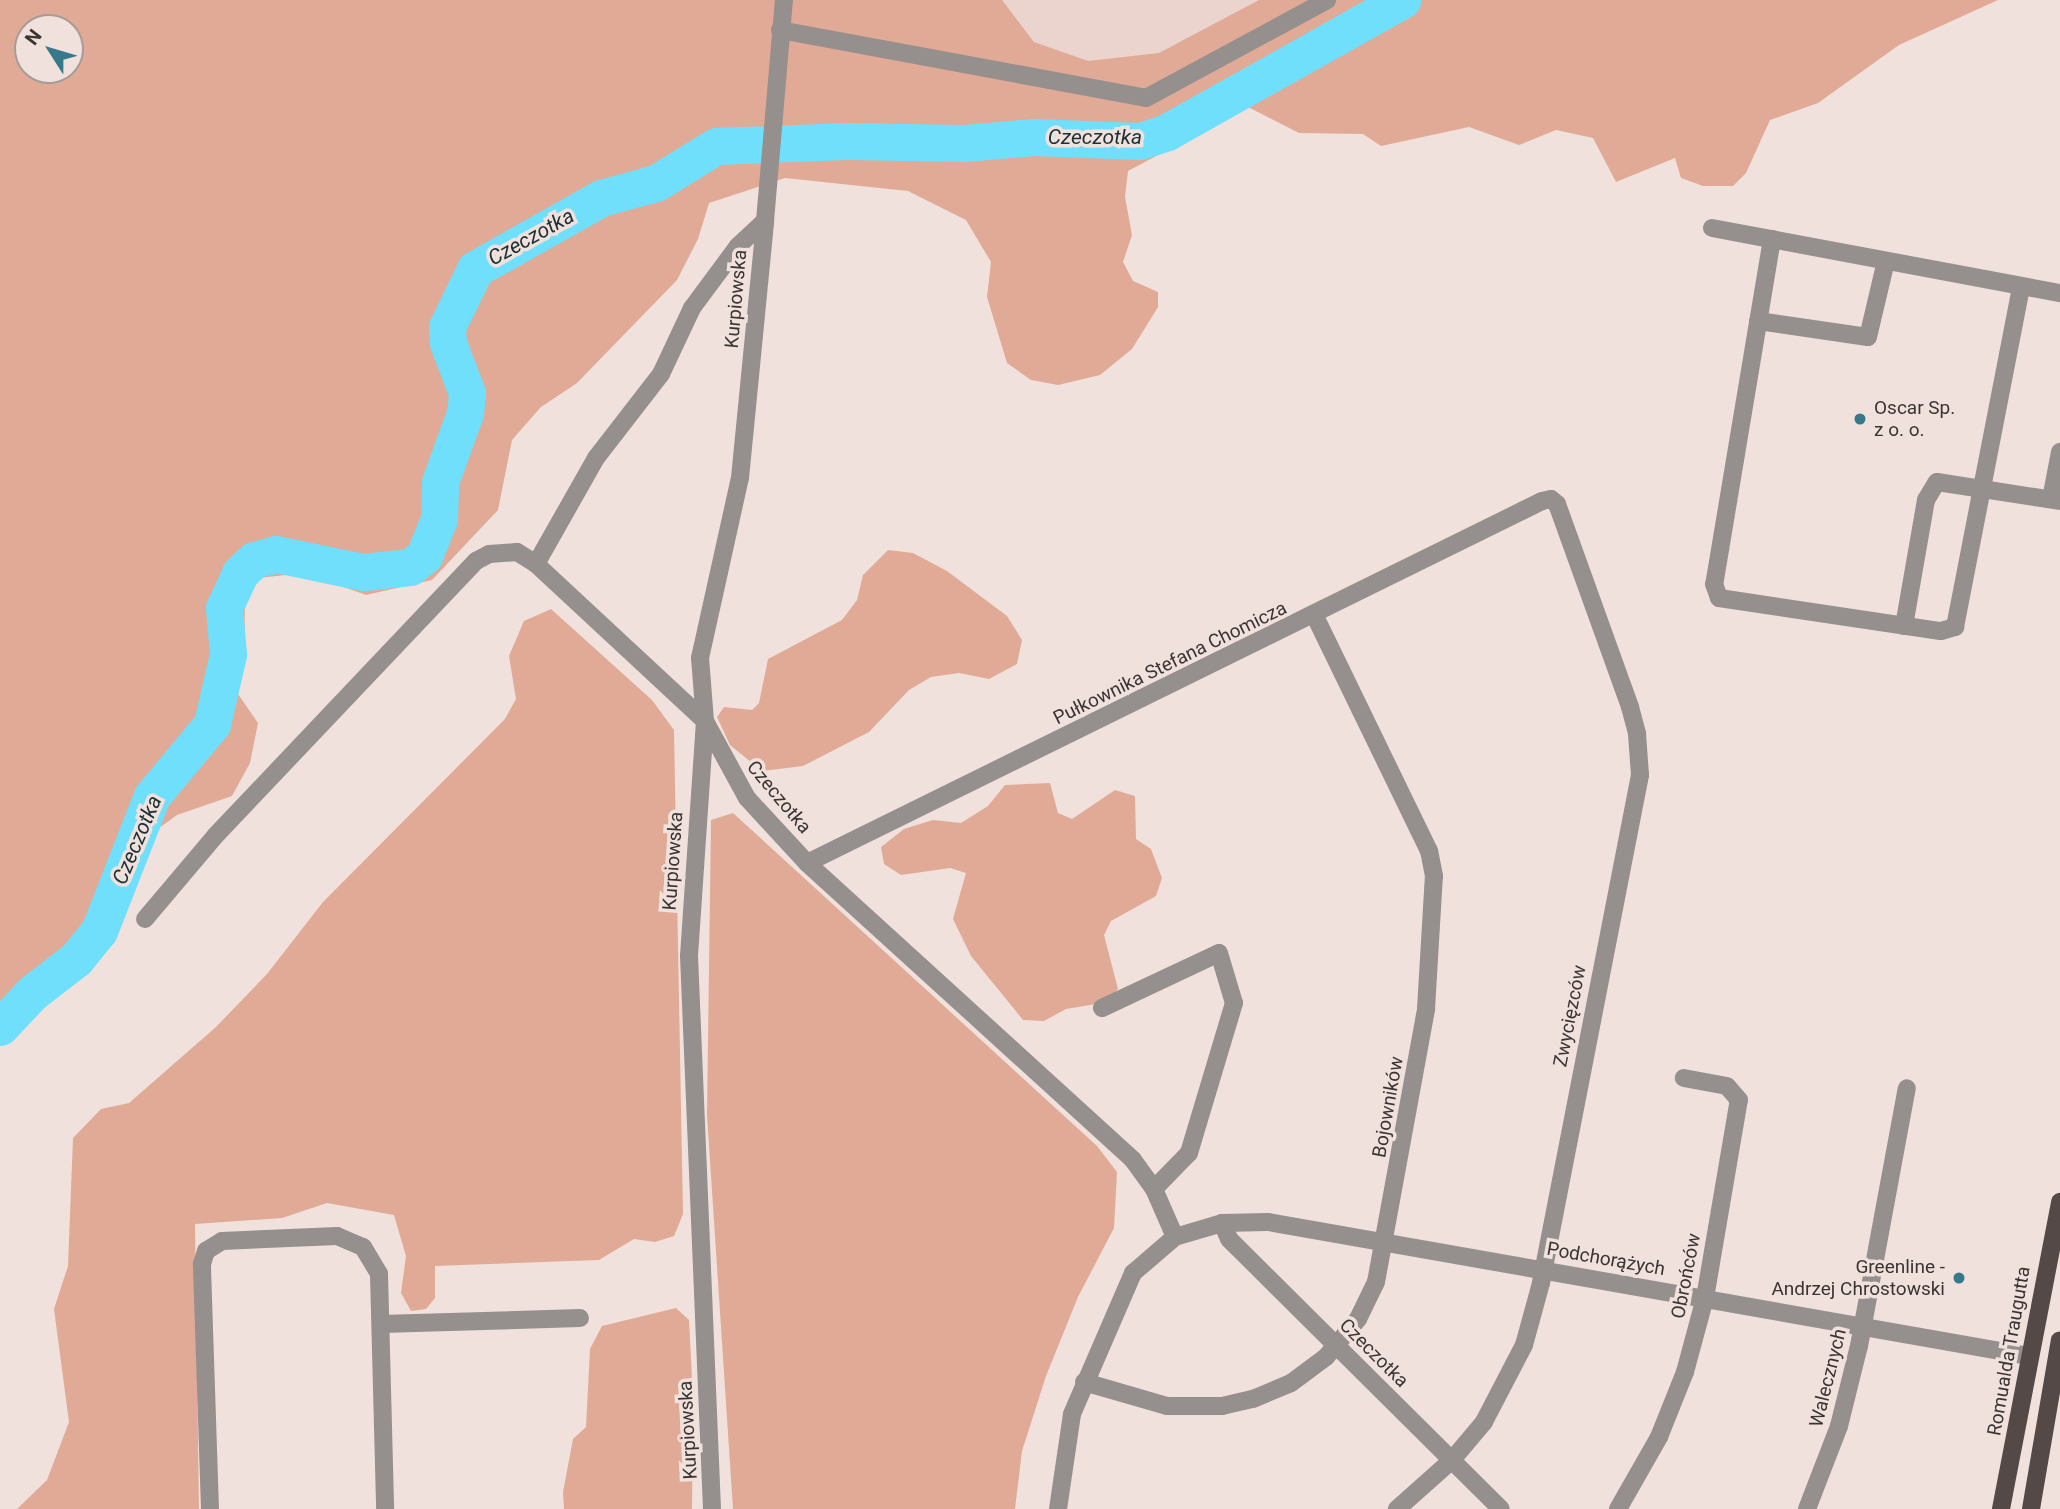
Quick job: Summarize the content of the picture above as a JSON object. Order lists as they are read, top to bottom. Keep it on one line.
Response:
{"streets":{"main road":["Romualda Traugutta"],"street":["Kurpiowska","Pułkownika Stefana Chomicza","Czeczotka","Zwycięzców","Bojowników","Podchorążych","Obrońców","Walecznych"]},"crossings":[["Kurpiowska","Czeczotka"],["Pułkownika Stefana Chomicza","Czeczotka"],["Pułkownika Stefana Chomicza","Zwycięzców"],["Pułkownika Stefana Chomicza","Bojowników"],["Czeczotka","Zwycięzców"],["Czeczotka","Bojowników"],["Czeczotka","Podchorążych"],["Zwycięzców","Podchorążych"],["Bojowników","Podchorążych"],["Podchorążych","Obrońców"],["Podchorążych","Romualda Traugutta"],["Podchorążych","Walecznych"]],"water":["Czeczotka"],"places":["Oscar Sp. z o. o.","Greenline - Andrzej Chrostowski"],"north":"top left"}
